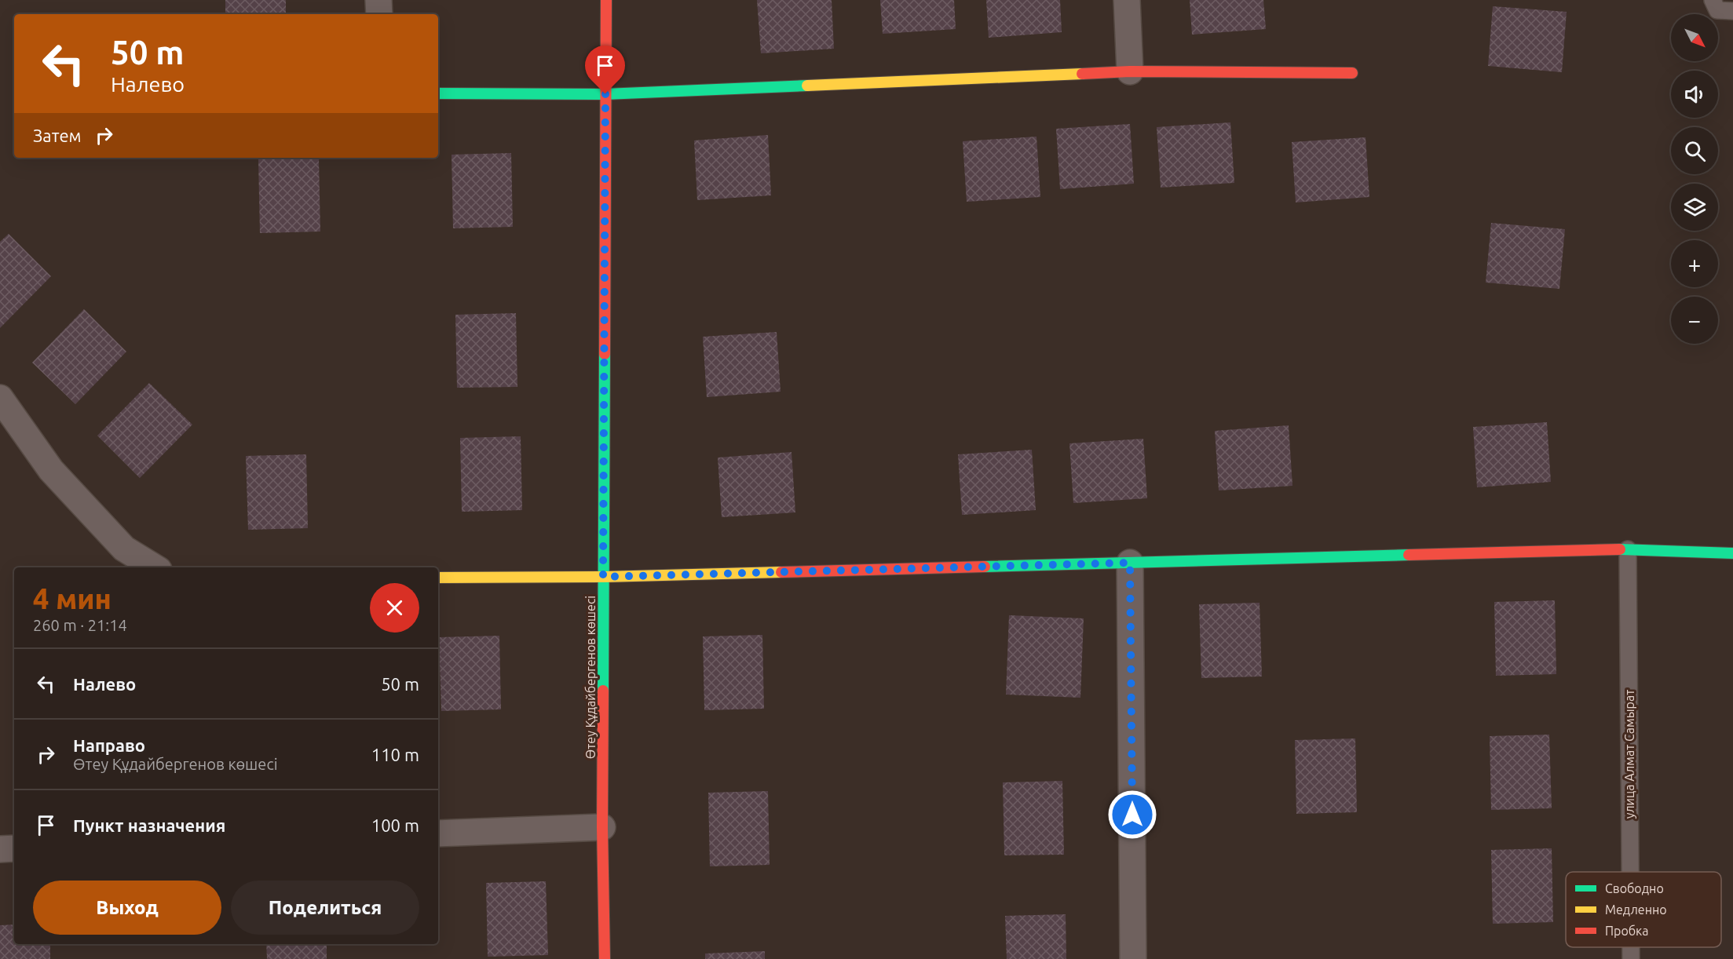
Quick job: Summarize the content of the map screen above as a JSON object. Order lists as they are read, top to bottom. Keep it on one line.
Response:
{"streets":{"street":["Өтеу Құдайбергенов көшесі"],"lane":["улица Алмат Самырат"]},"legend":["Свободно","Медленно","Пробка"],"north":"bottom right","page":{"map_buttons":["+","−"],"turn":["50 m","Налево"],"then":"Затем","heading":["4 мин","260 m · 21:14"],"list":[{"name":"Налево","value":"50 m"},{"name":"Направо","note":"Өтеу Құдайбергенов көшесі","value":"110 m"},{"name":"Пункт назначения","value":"100 m"}],"buttons":["Выход","Поделиться"]}}
